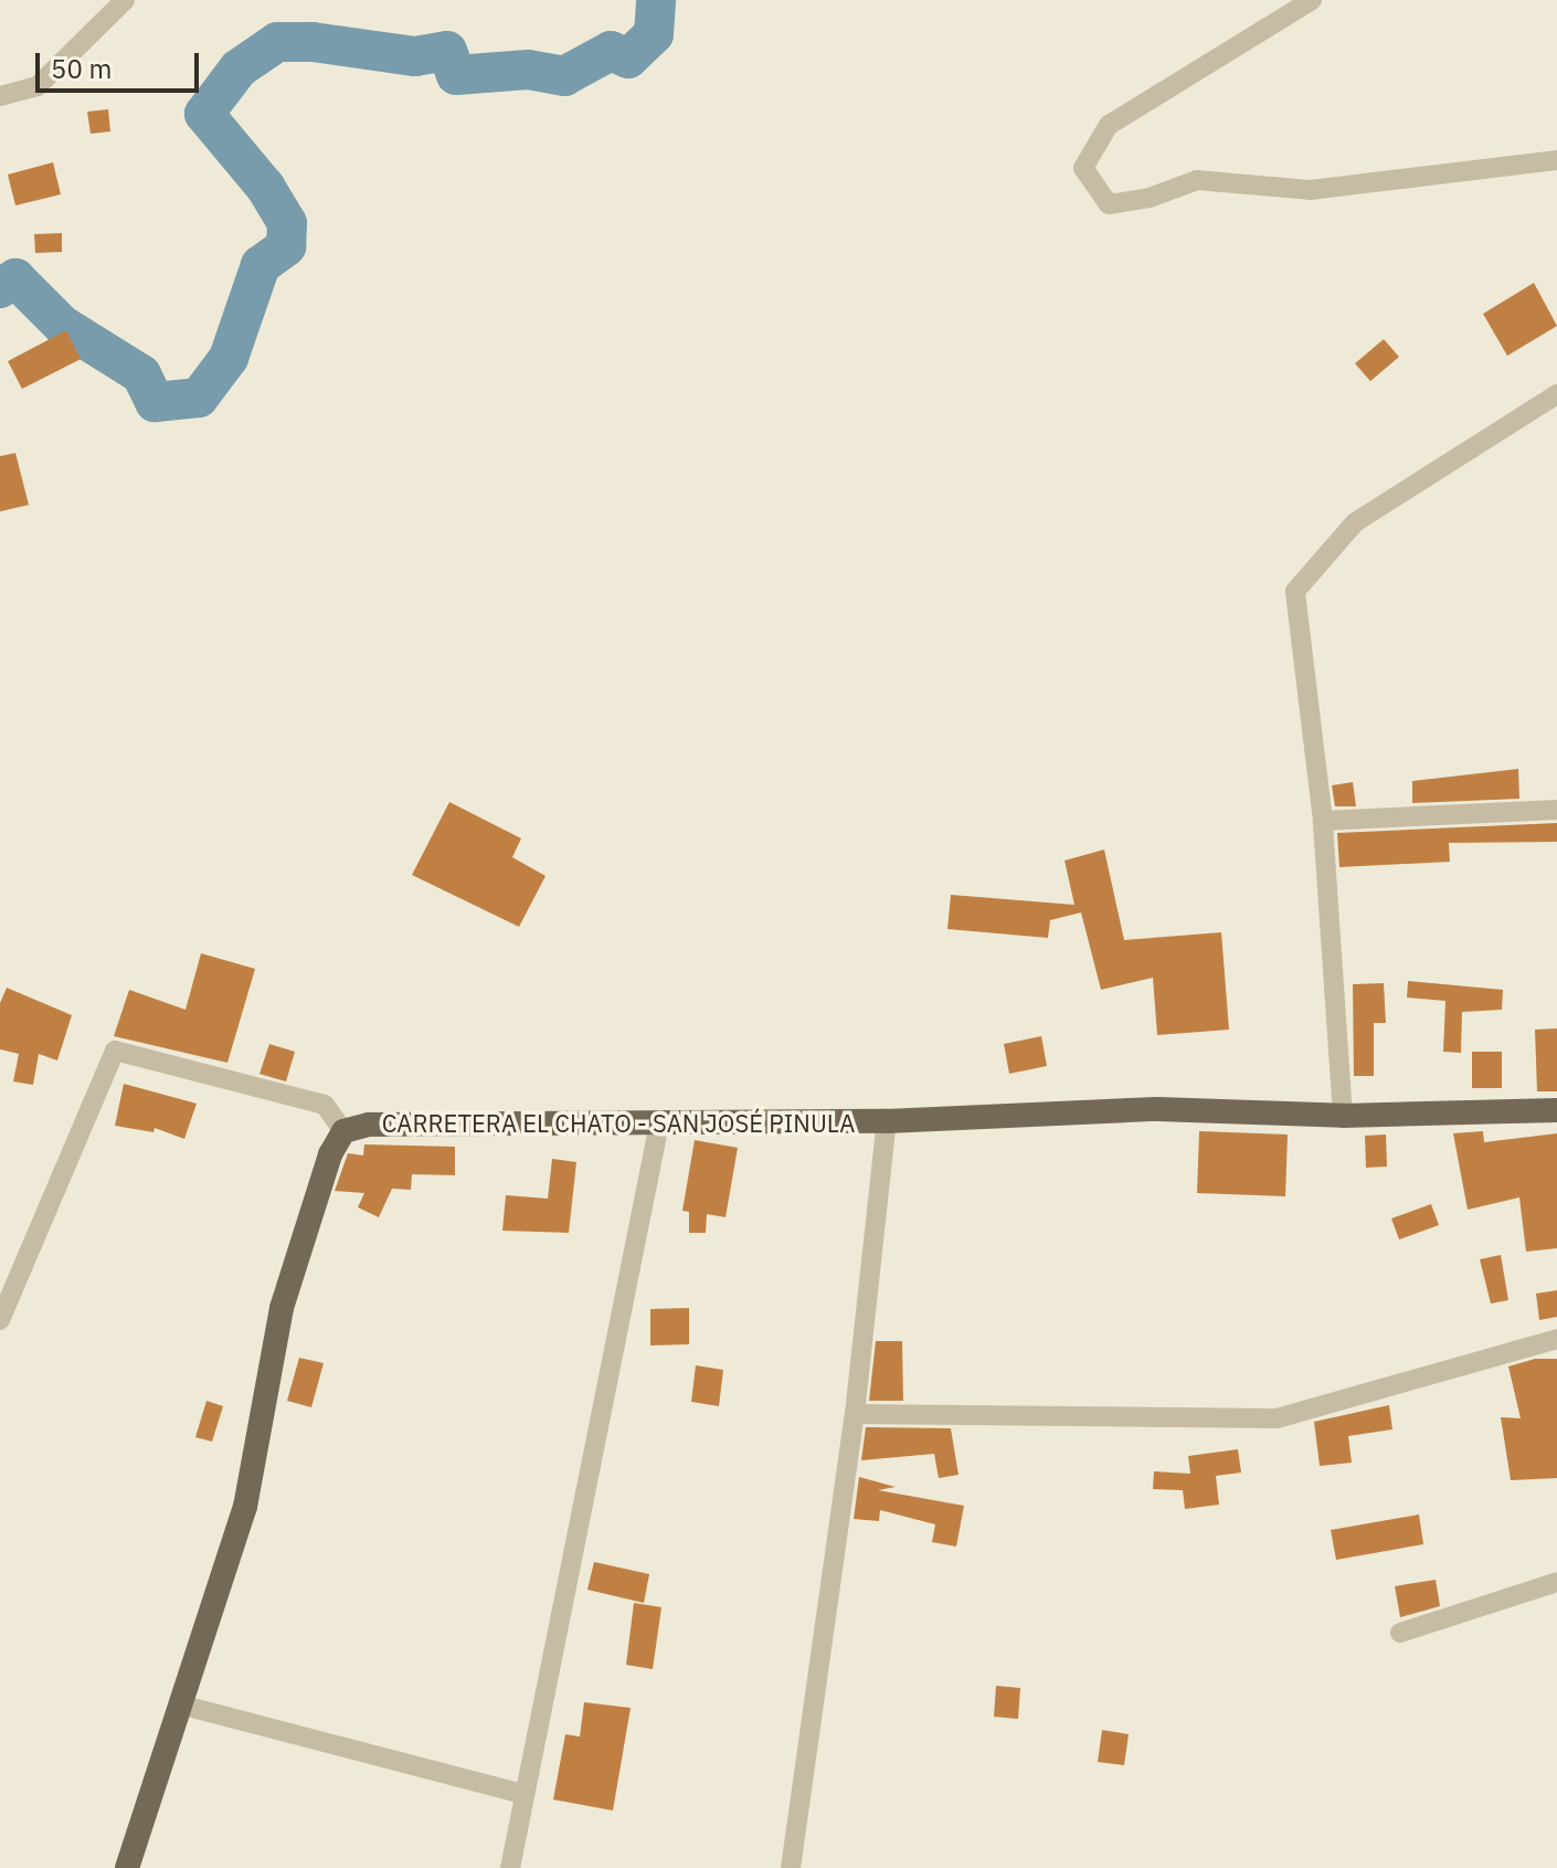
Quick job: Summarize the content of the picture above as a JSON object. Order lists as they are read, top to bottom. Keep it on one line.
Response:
{"streets":{"main road":["CARRETERA EL CHATO - SAN JOSÉ PINULA"]},"scale_bar":"50 m"}
